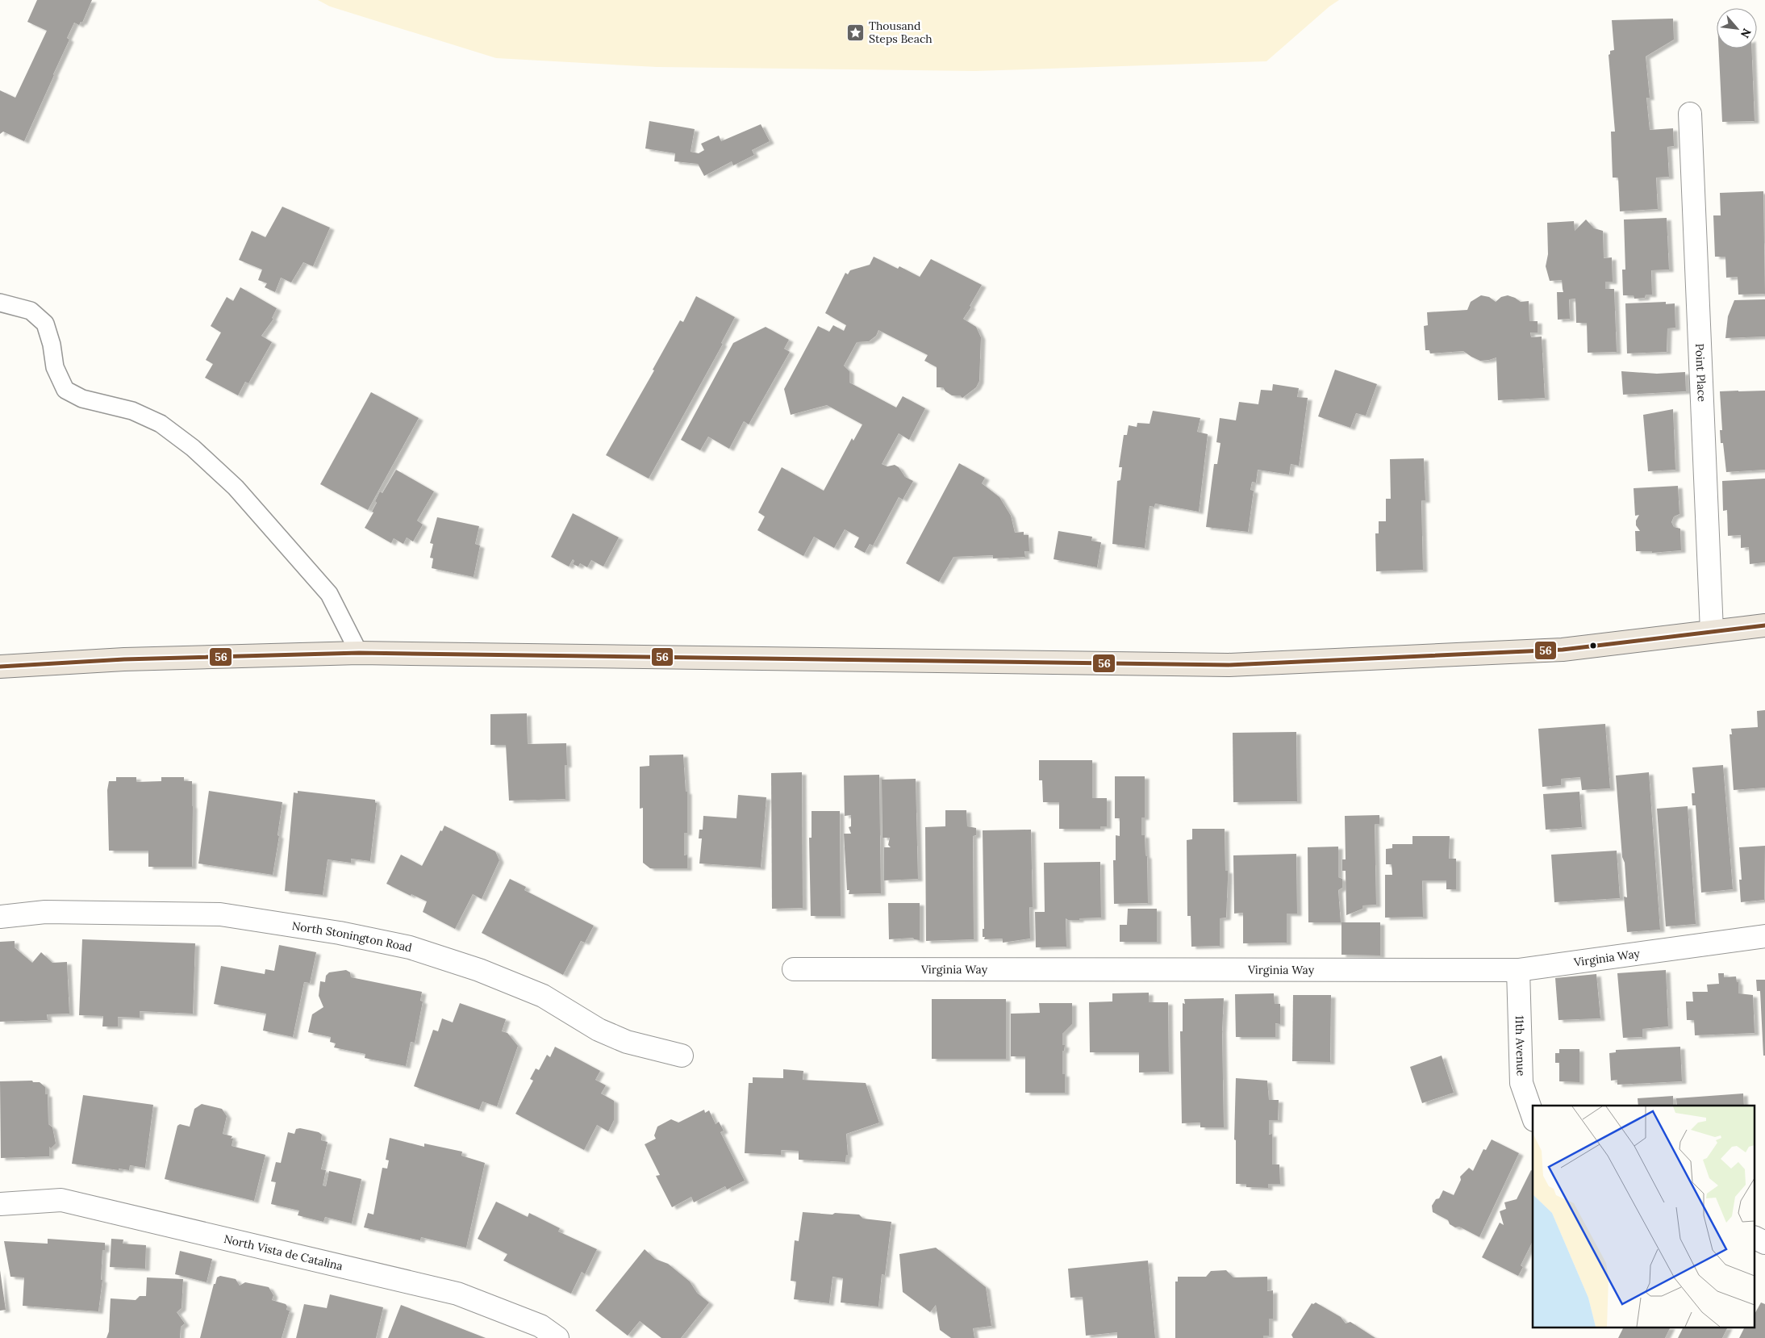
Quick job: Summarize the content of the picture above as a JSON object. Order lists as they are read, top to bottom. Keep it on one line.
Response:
{"streets":{"street":["Point Place","North Stonington Road","Virginia Way","11th Avenue","North Vista de Catalina"]},"crossings":[["Virginia Way","11th Avenue"]],"places":{"place":["Thousand Steps Beach"]},"lines":["transit line 56"],"north":"bottom right"}
